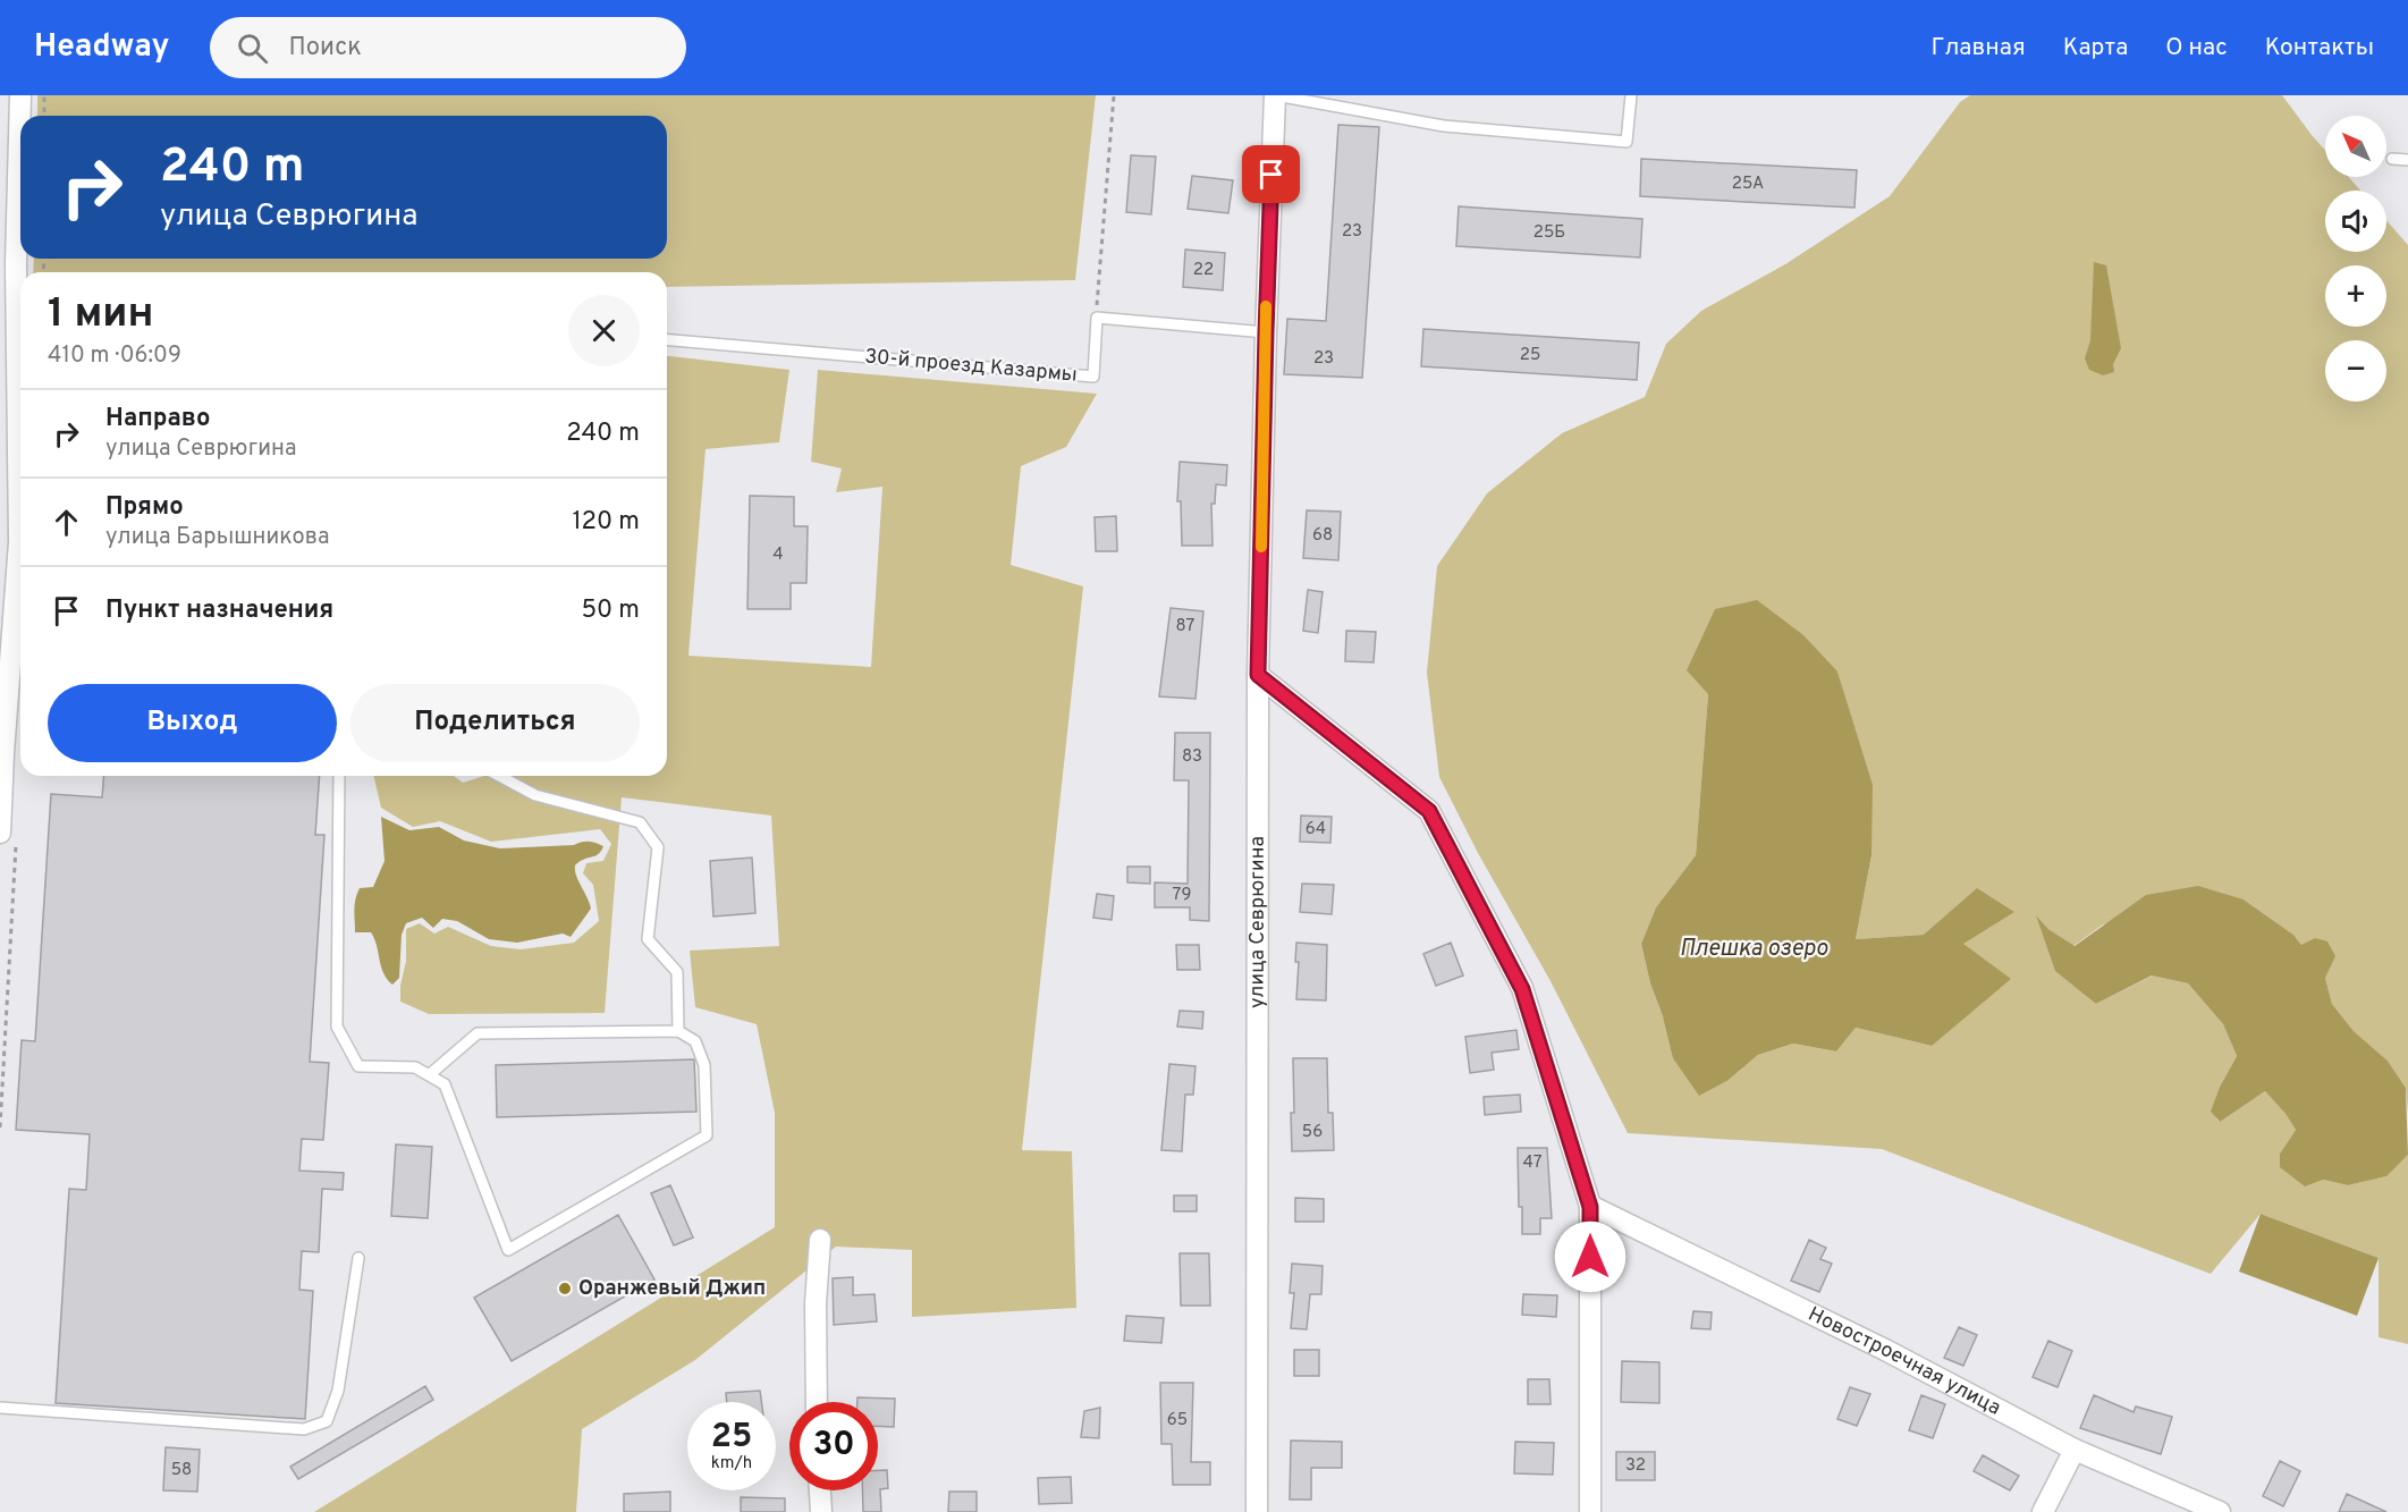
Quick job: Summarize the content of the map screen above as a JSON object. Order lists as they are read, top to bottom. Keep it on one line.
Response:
{"streets":{"street":["улица Севрюгина","Новостроечная улица"],"lane":["30-й проезд Казармы"]},"water":["Плешка озеро"],"places":["Оранжевый Джип"],"house_numbers":["25А","23","25Б","22","25","23","68","4","87","83","64","79","56","47","65","32","58"],"north":"top left","page":{"header":"Headway","search":"Поиск","nav":["Главная","Карта","О нас","Контакты"],"map_buttons":["+","−"],"turn":["240 m","улица Севрюгина"],"heading":["1 мин","410 m · 06:09"],"list":[{"name":"Направо","note":"улица Севрюгина","value":"240 m"},{"name":"Прямо","note":"улица Барышникова","value":"120 m"},{"name":"Пункт назначения","value":"50 m"}],"buttons":["Выход","Поделиться"],"speed":"25 km/h","limit":"30"}}
